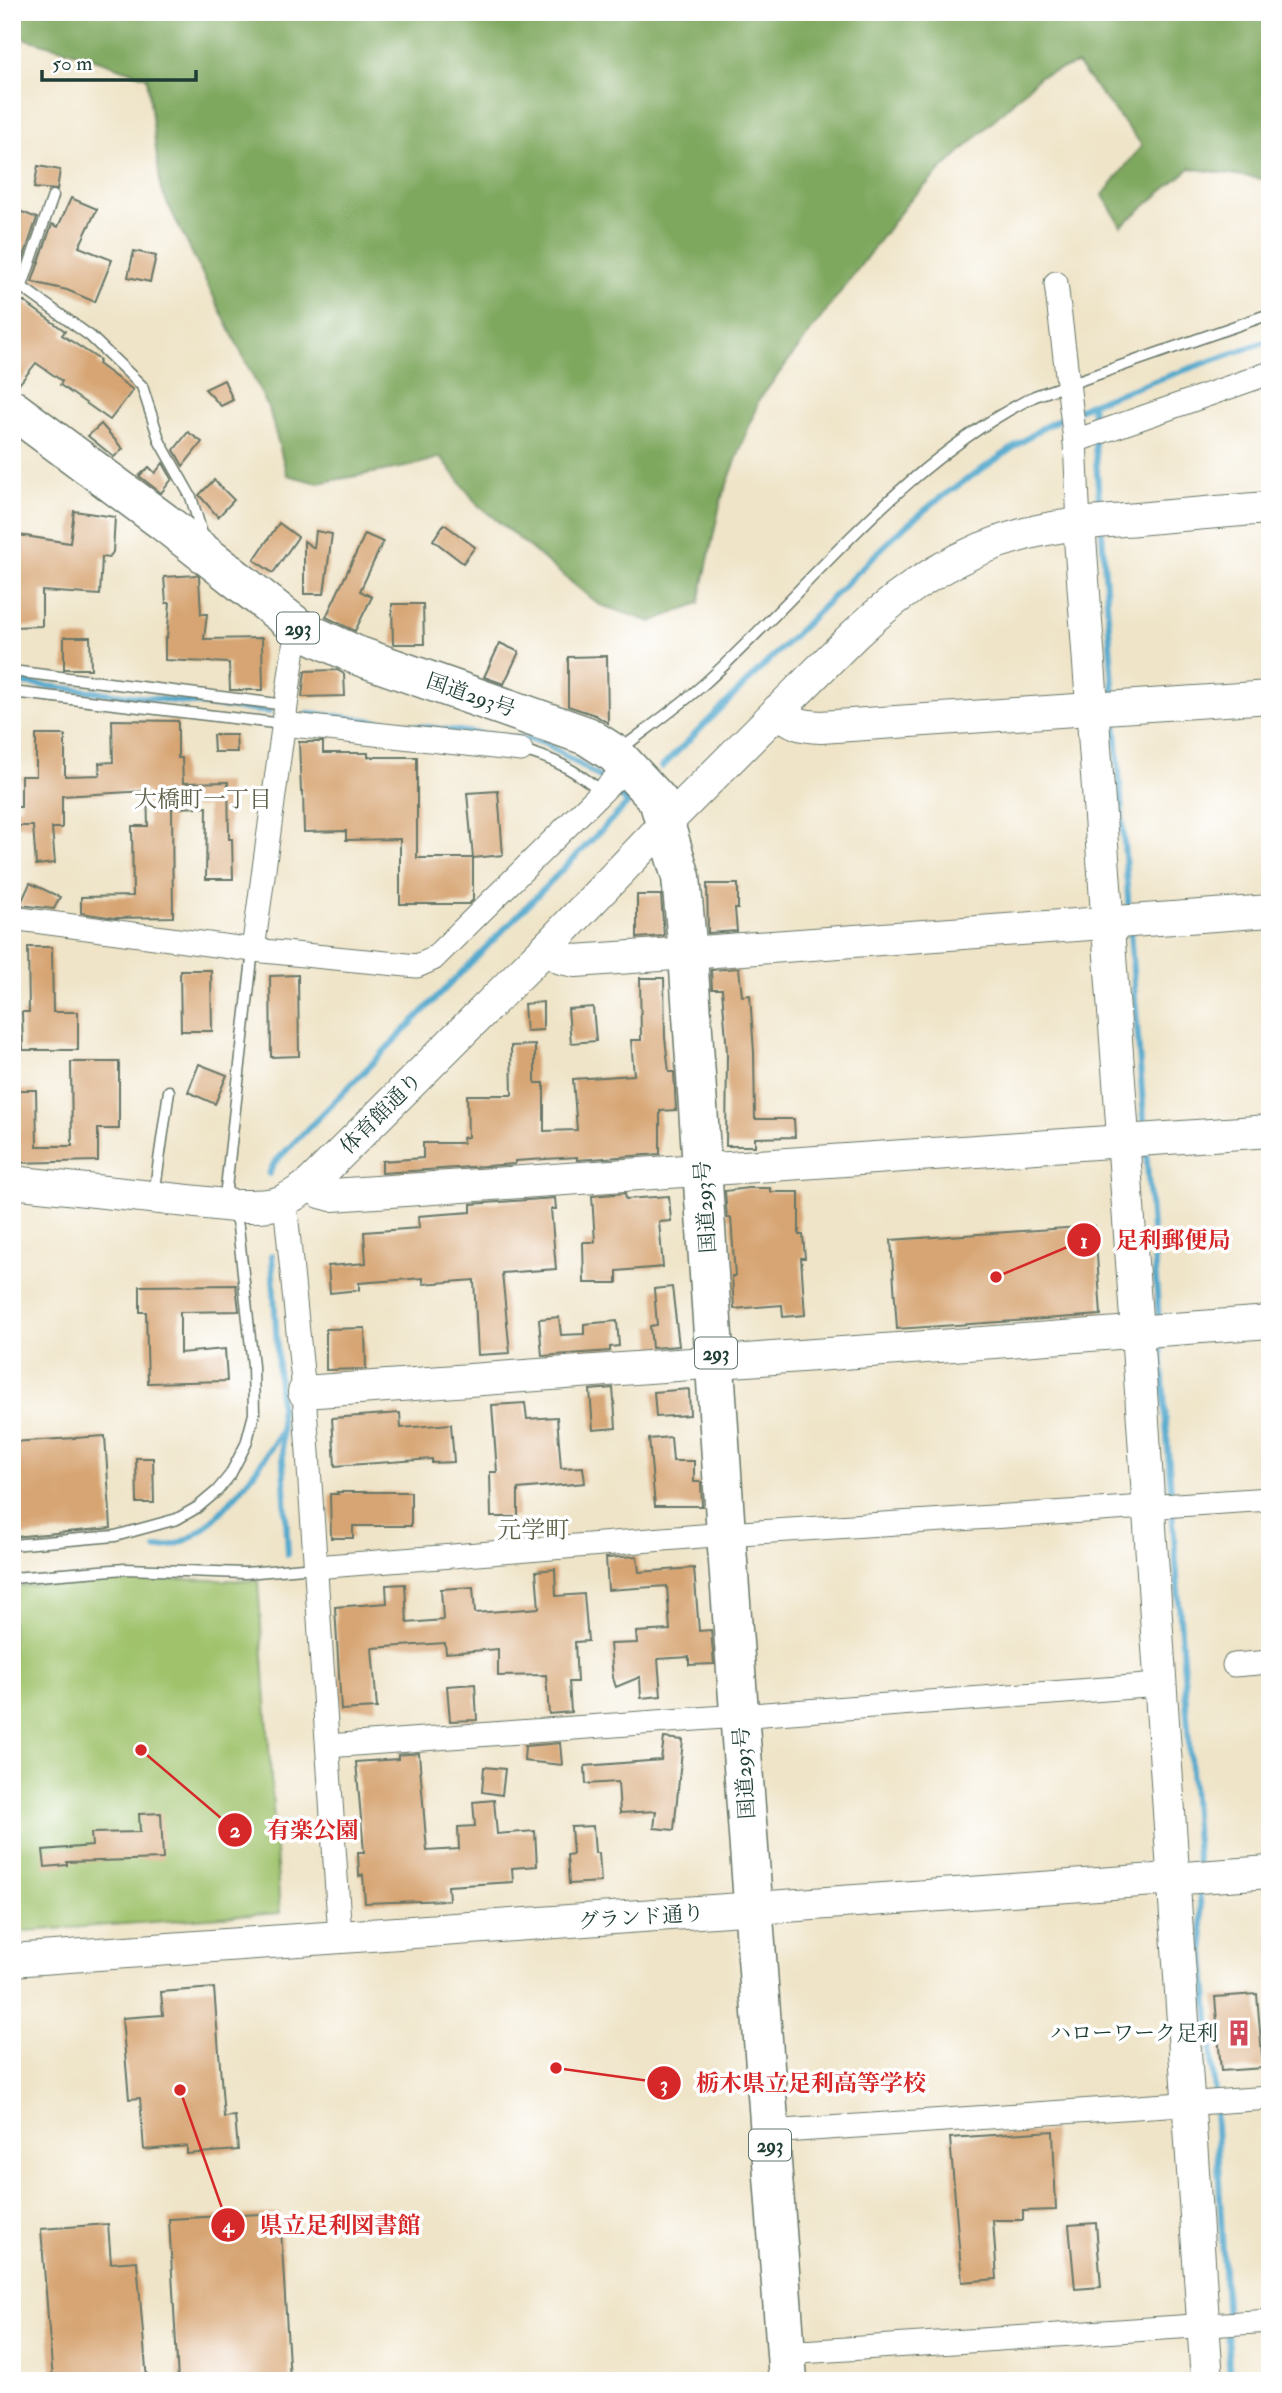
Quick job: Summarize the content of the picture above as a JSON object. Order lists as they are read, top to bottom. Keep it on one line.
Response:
{"streets":{"highway":["293","国道293号"],"street":["体育館通り","グランド通り"]},"crossings":[["国道293号","体育館通り"],["国道293号","グランド通り"]],"districts":["大橋町一丁目","元学町"],"places":{"other":["足利郵便局","有楽公園","栃木県立足利高等学校","県立足利図書館"],"building":["ハローワーク足利"]},"scale_bar":"50 m"}
